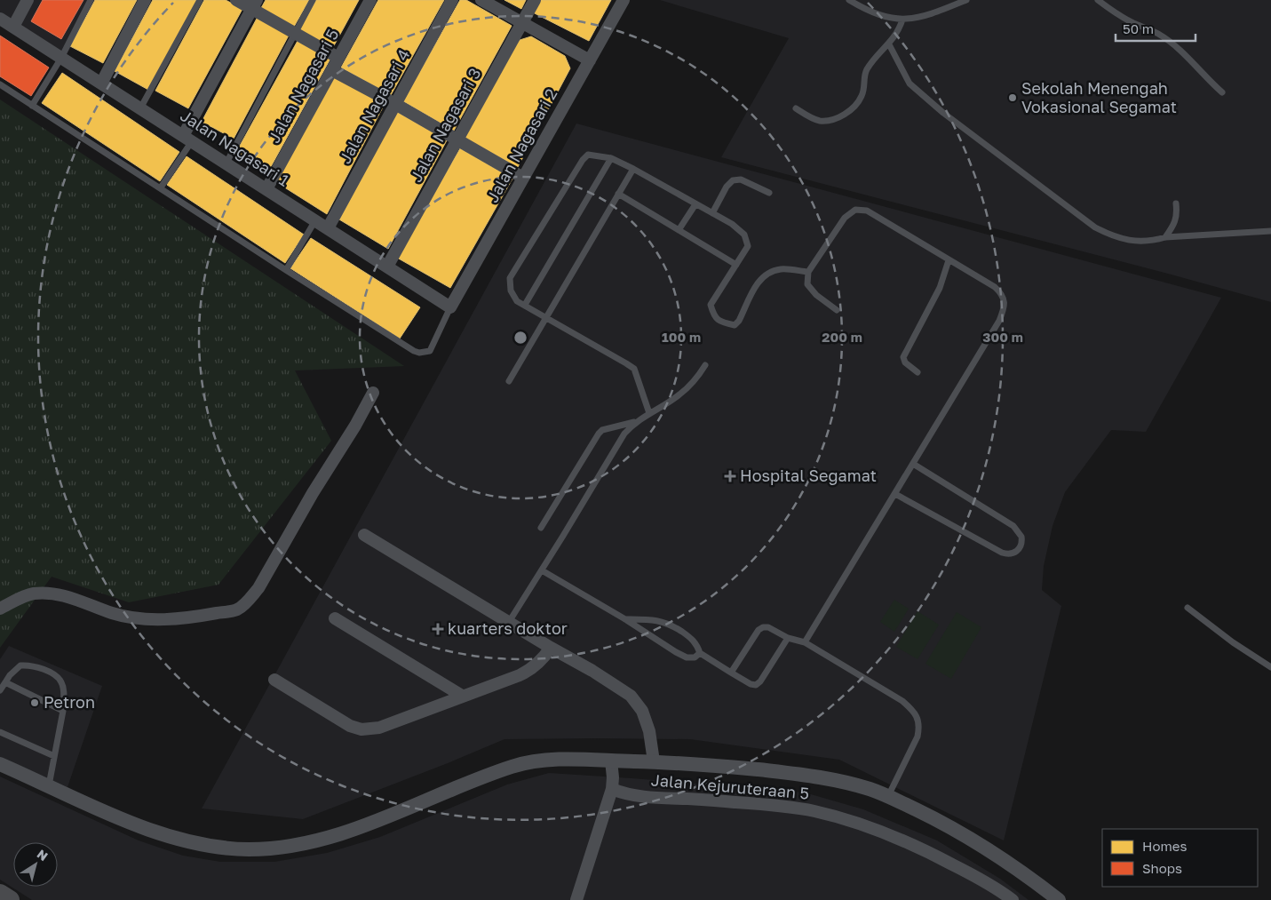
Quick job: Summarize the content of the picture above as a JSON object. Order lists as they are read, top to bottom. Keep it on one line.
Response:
{"streets":{"street":["Jalan Nagasari 5","Jalan Nagasari 4","Jalan Nagasari 3","Jalan Nagasari 2","Jalan Nagasari 1","Jalan Kejuruteraan 5"]},"crossings":[["Jalan Nagasari 5","Jalan Nagasari 1"],["Jalan Nagasari 4","Jalan Nagasari 1"],["Jalan Nagasari 3","Jalan Nagasari 1"],["Jalan Nagasari 2","Jalan Nagasari 1"]],"places":{"other":["Sekolah Menengah Vokasional Segamat","Petron"],"health":["Hospital Segamat","kuarters doktor"]},"legend":["Homes","Shops"],"scale_bar":"50 m","north":"top right","rings":["100 m","200 m","300 m"]}
